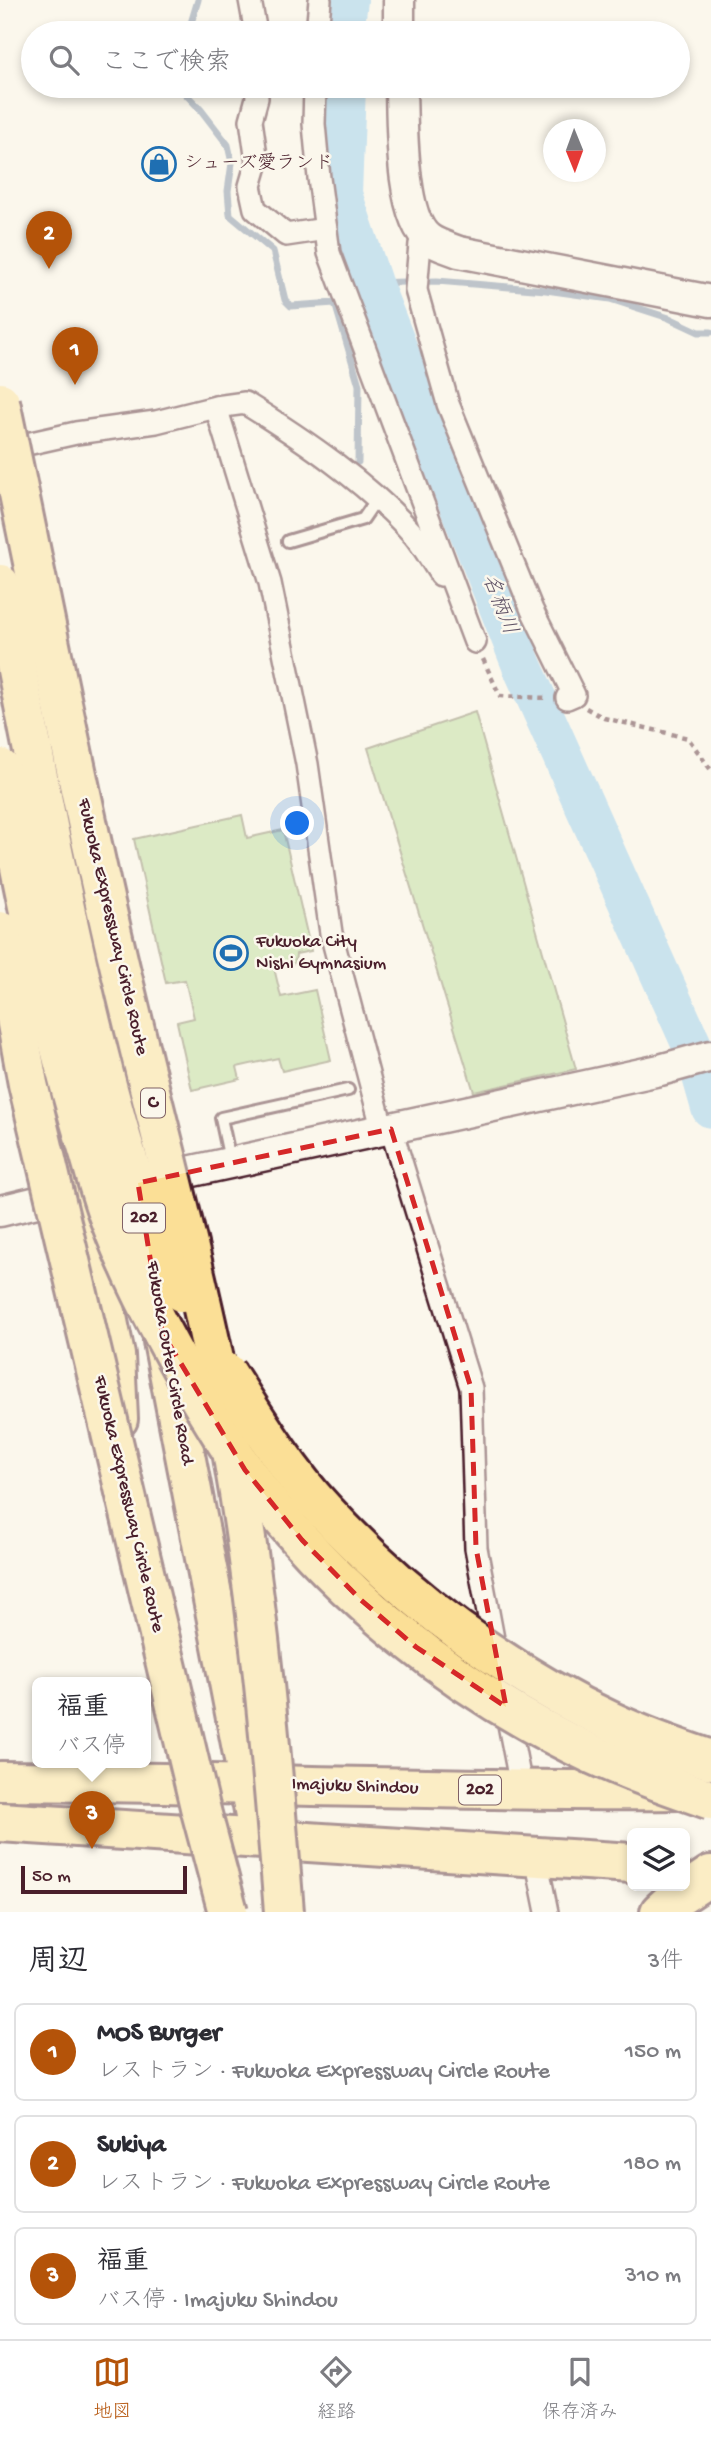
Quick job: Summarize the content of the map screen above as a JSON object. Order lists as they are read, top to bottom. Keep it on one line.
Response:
{"streets":{"highway":["Fukuoka Expressway Circle Route","C","202","Fukuoka Outer Circle Road","Imajuku Shindou"]},"crossings":[["Fukuoka Outer Circle Road","Imajuku Shindou"]],"water":["名柄川"],"places":{"shop":["シューズ愛ランド"],"sports":["Fukuoka City Nishi Gymnasium"]},"scale_bar":"50 m","north":"bottom","page":{"search":"ここで検索","pins":["2","1","3"],"popup":["福重","バス停"],"scale":"50 m","heading":["周辺","3件"],"list":[{"mark":"1","name":"MOS Burger","note":"レストラン · Fukuoka Expressway Circle Route","value":"150 m"},{"mark":"2","name":"Sukiya","note":"レストラン · Fukuoka Expressway Circle Route","value":"180 m"},{"mark":"3","name":"福重","note":"バス停 · Imajuku Shindou","value":"310 m"}],"nav":["地図","経路","保存済み"]}}
